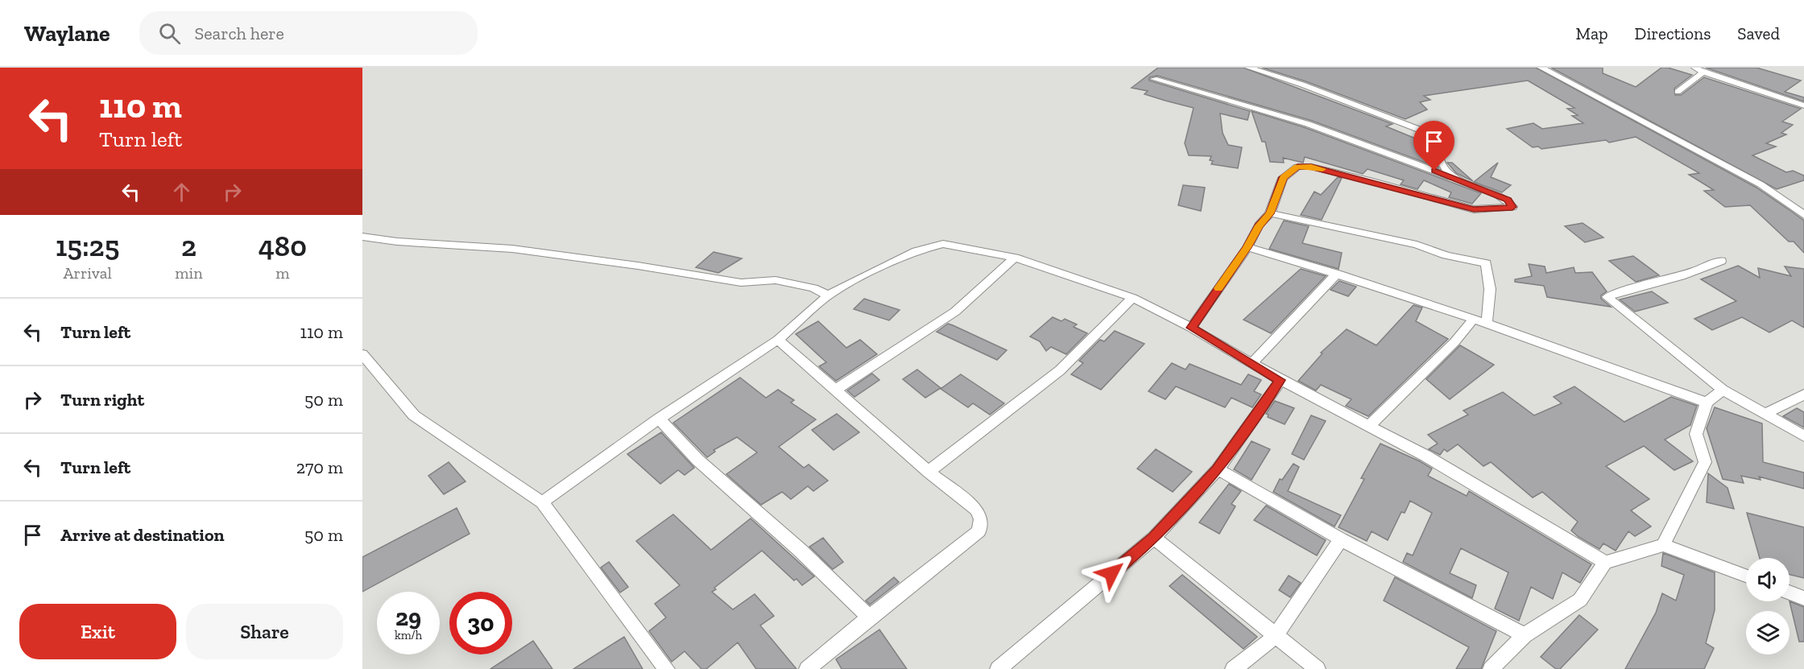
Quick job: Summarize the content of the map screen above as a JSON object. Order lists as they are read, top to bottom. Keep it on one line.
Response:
{"page":{"header":"Waylane","search":"Search here","nav":["Map","Directions","Saved"],"turn":["110 m","Turn left"],"eta":["15:25","Arrival","2","min","480","m"],"list":[{"name":"Turn left","value":"110 m"},{"name":"Turn right","value":"50 m"},{"name":"Turn left","value":"270 m"},{"name":"Arrive at destination","value":"50 m"}],"speed":"29 km/h","limit":"30","buttons":["Exit","Share"]}}
